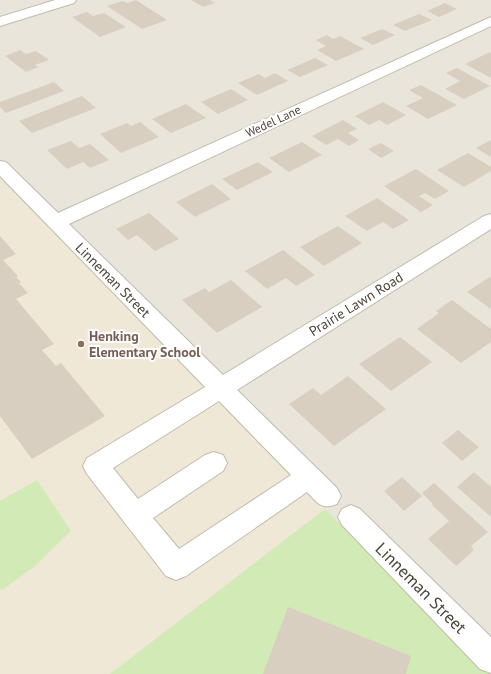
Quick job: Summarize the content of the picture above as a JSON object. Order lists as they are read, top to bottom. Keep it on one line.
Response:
{"streets":{"street":["Wedel Lane","Linneman Street","Prairie Lawn Road"]},"crossings":[["Wedel Lane","Linneman Street"],["Linneman Street","Prairie Lawn Road"]],"places":["Henking Elementary School"]}
